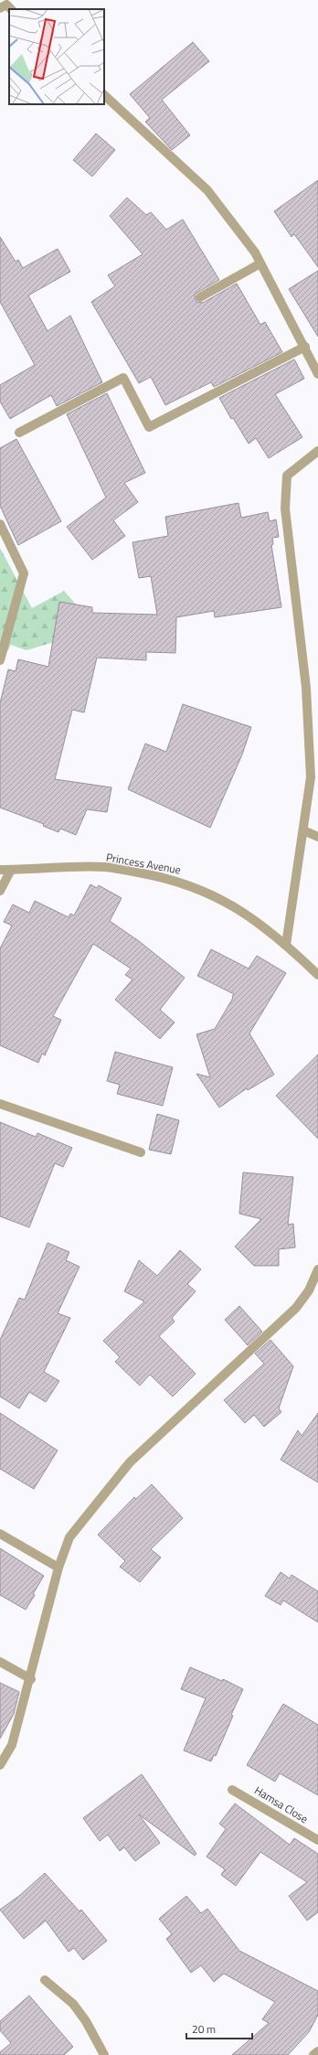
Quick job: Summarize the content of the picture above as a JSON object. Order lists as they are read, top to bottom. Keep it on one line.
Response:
{"streets":{"street":["Princess Avenue","Hamsa Close"]},"scale_bar":"20 m"}
